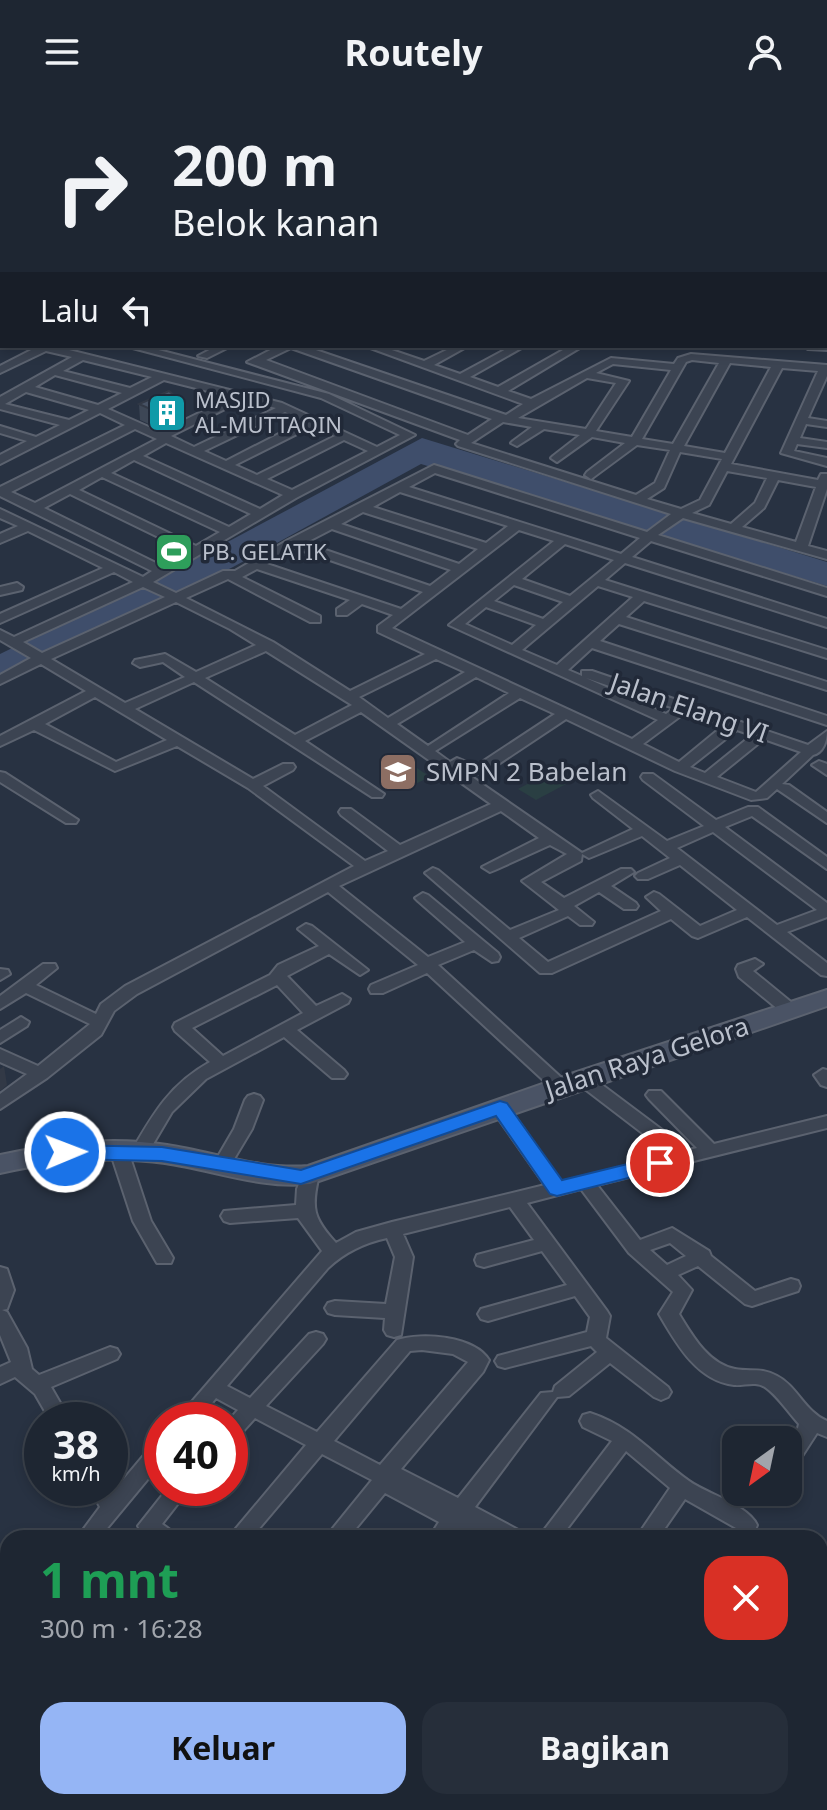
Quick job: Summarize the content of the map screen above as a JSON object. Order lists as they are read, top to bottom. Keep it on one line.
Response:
{"streets":{"street":["Jalan Elang VI","Jalan Raya Gelora"]},"places":{"building":["MASJID AL-MUTTAQIN"],"sports":["PB. GELATIK"],"school or university":["SMPN 2 Babelan"]},"north":"bottom left","page":{"header":"Routely","turn":["200 m","Belok kanan"],"then":"Lalu","speed":"38 km/h","limit":"40","heading":["1 mnt","300 m · 16:28"],"buttons":["Keluar","Bagikan"]}}
